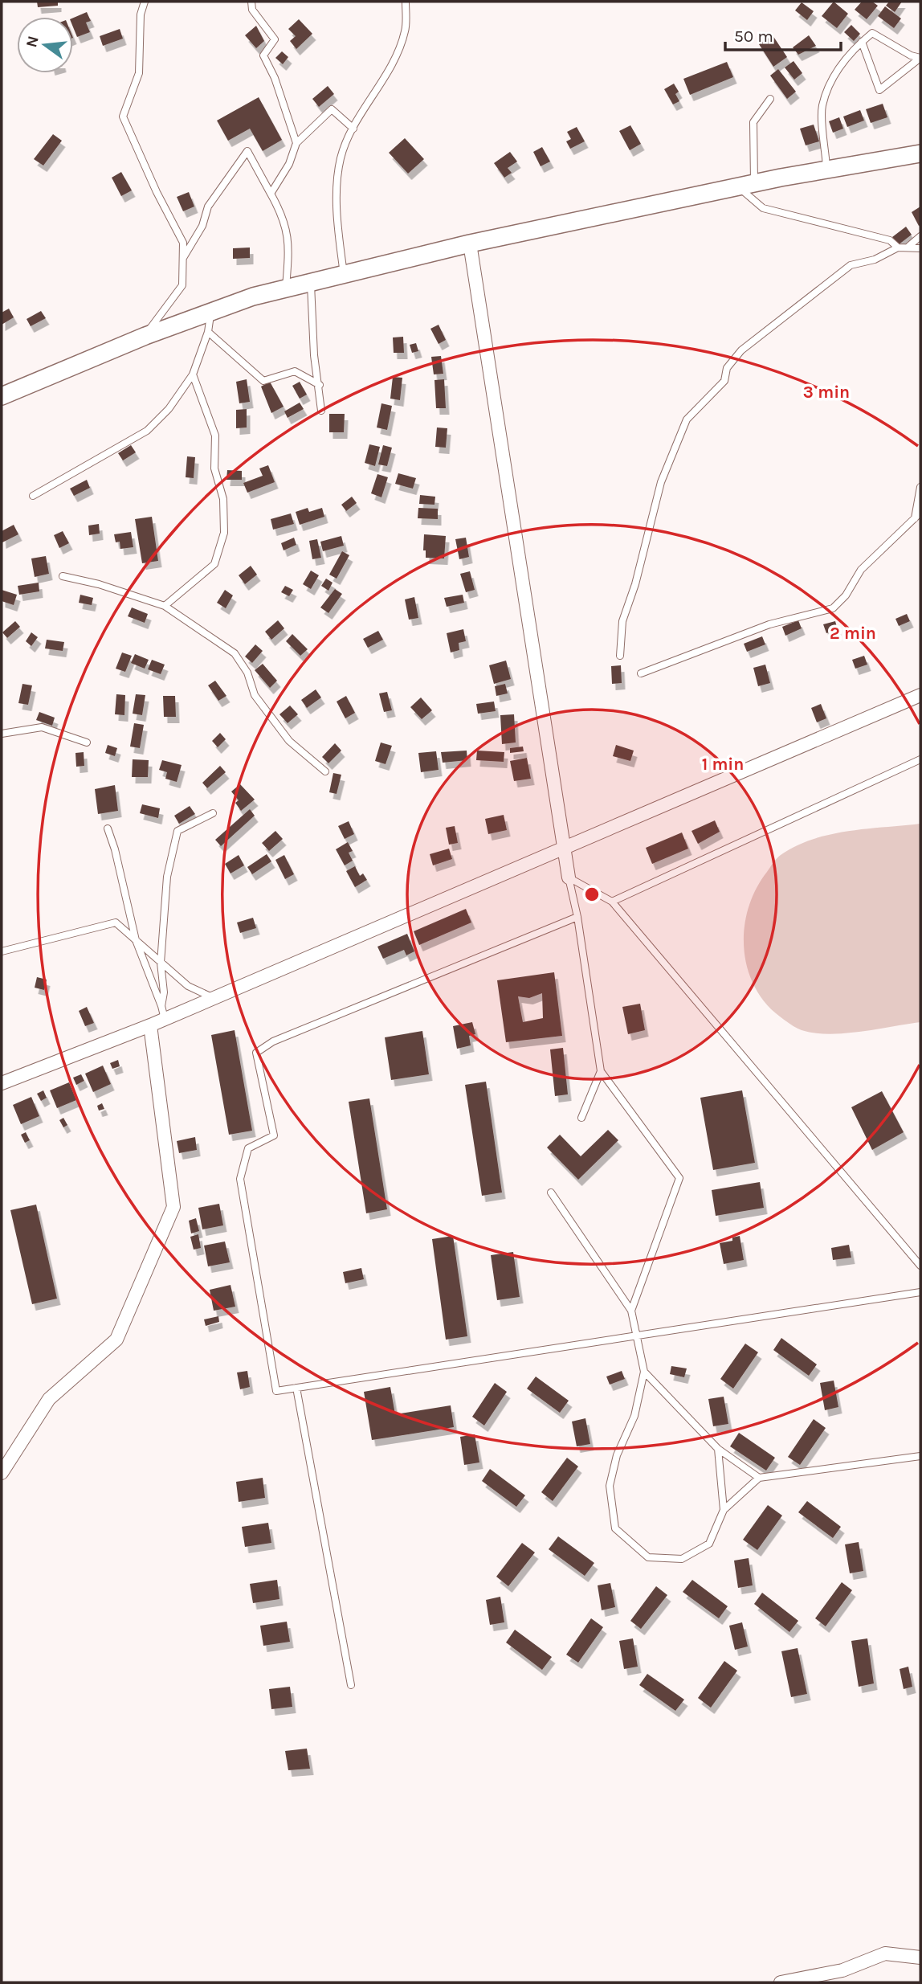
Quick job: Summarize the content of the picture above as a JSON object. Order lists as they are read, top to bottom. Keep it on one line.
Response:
{"scale_bar":"50 m","north":"left","rings":["3 min","2 min","1 min"]}
